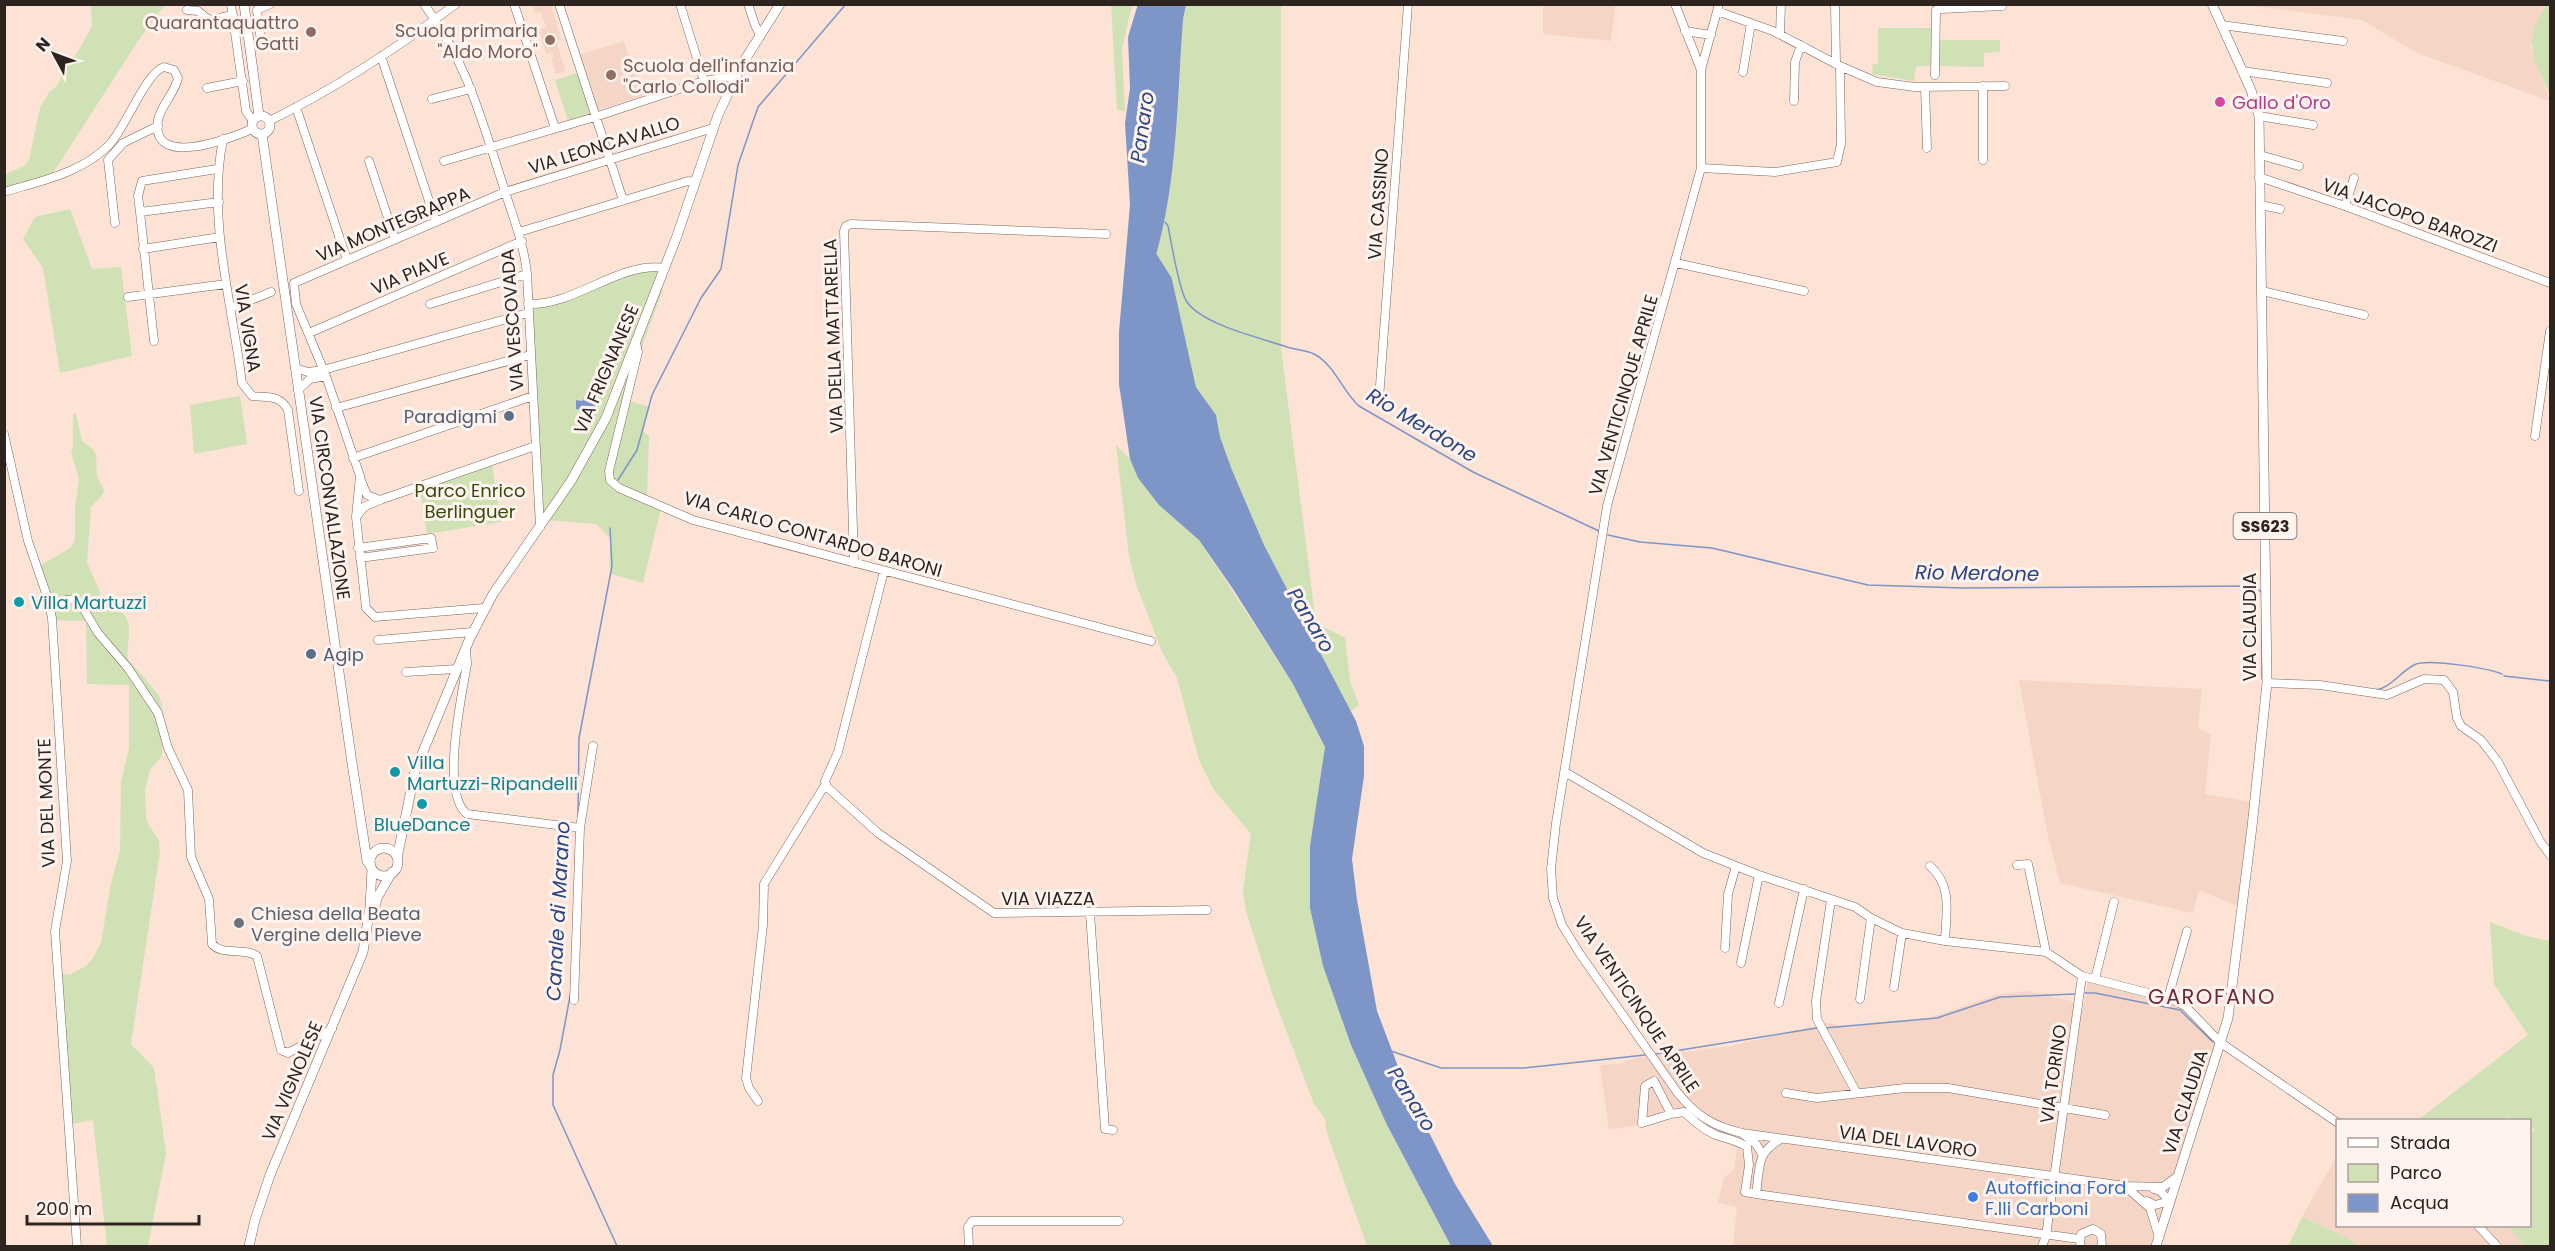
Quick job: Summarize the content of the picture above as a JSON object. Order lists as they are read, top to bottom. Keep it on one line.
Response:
{"streets":{"main road":["VIA FRIGNANESE","VIA CIRCONVALLAZIONE","SS623","VIA CLAUDIA","VIA VIGNOLESE"],"street":["VIA LEONCAVALLO","VIA CASSINO","VIA JACOPO BAROZZI","VIA MONTEGRAPPA","VIA PIAVE","VIA VESCOVADA","VIA VIGNA","VIA DELLA MATTARELLA","VIA VENTICINQUE APRILE","VIA CARLO CONTARDO BARONI","VIA DEL MONTE","VIA VIAZZA","VIA TORINO","VIA DEL LAVORO"]},"crossings":[["VIA LEONCAVALLO","VIA MONTEGRAPPA"],["VIA LEONCAVALLO","VIA VESCOVADA"],["VIA LEONCAVALLO","VIA FRIGNANESE"],["VIA JACOPO BAROZZI","VIA CLAUDIA"],["VIA MONTEGRAPPA","VIA PIAVE"],["VIA MONTEGRAPPA","VIA VESCOVADA"],["VIA PIAVE","VIA VESCOVADA"],["VIA VESCOVADA","VIA FRIGNANESE"],["VIA DELLA MATTARELLA","VIA CARLO CONTARDO BARONI"],["VIA FRIGNANESE","VIA CIRCONVALLAZIONE"],["VIA FRIGNANESE","VIA CARLO CONTARDO BARONI"],["VIA VENTICINQUE APRILE","VIA DEL LAVORO"],["VIA CIRCONVALLAZIONE","VIA VIGNOLESE"],["VIA TORINO","VIA DEL LAVORO"]],"districts":["GAROFANO"],"water":["Panaro","Rio Merdone","Canale di Marano"],"parks":["Parco Enrico Berlinguer"],"places":["Quarantaquattro Gatti","Scuola primaria \"Aldo Moro\"","Scuola dell'infanzia \"Carlo Collodi\"","Gallo d'Oro","Paradigmi","Villa Martuzzi","Agip","Villa Martuzzi-Ripandelli","BlueDance","Chiesa della Beata Vergine della Pieve","Autofficina Ford F.lli Carboni"],"legend":["Strada","Parco","Acqua"],"scale_bar":"200 m","north":"top left"}
